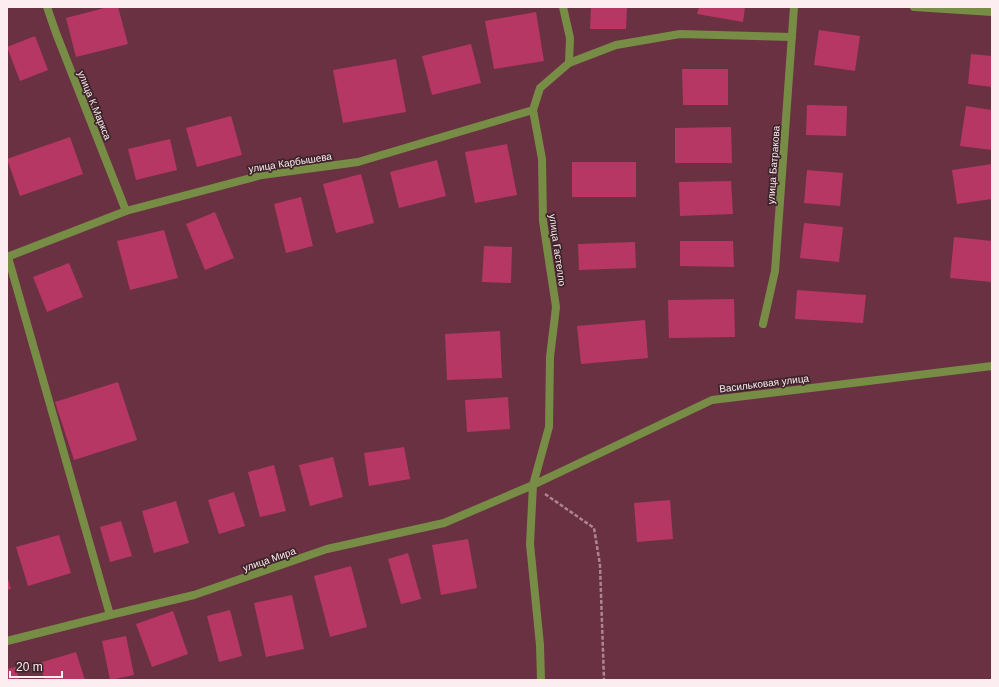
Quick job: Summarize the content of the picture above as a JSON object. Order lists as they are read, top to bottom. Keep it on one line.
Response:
{"streets":{"street":["улица К.Маркса","улица Карбышева","улица Батракова","улица Гастелло","Васильковая улица","улица Мира"]},"crossings":[["улица К.Маркса","улица Карбышева"],["улица Карбышева","улица Гастелло"],["улица Гастелло","Васильковая улица"],["улица Гастелло","улица Мира"],["Васильковая улица","улица Мира"]],"scale_bar":"20 m"}
